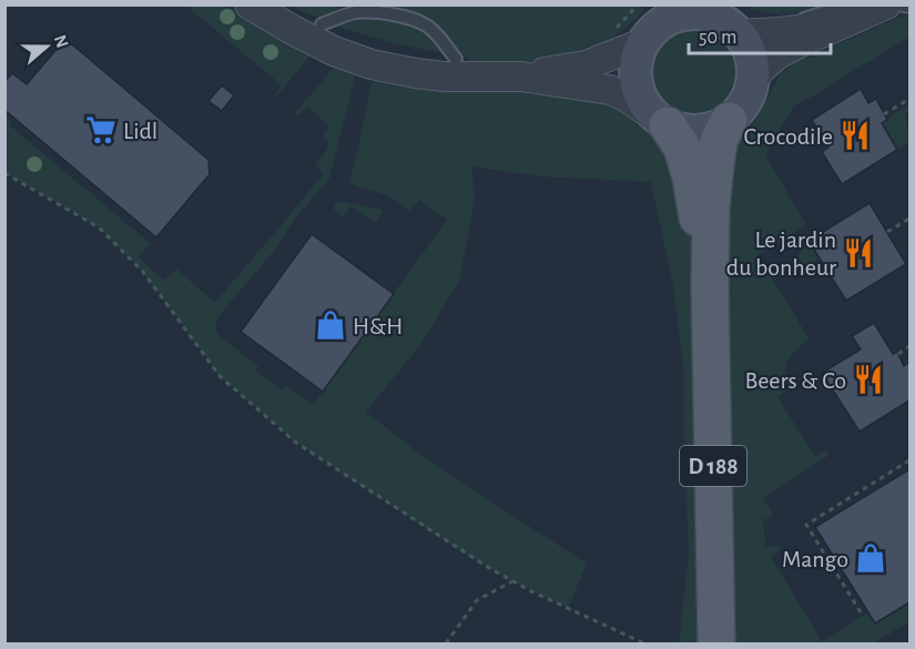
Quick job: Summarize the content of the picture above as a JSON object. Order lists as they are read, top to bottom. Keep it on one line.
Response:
{"streets":{"main road":["D 188"]},"places":{"supermarket":["Lidl"],"restaurant":["Crocodile","Le jardin du bonheur","Beers & Co"],"shop":["H&H","Mango"]},"scale_bar":"50 m","north":"right"}
